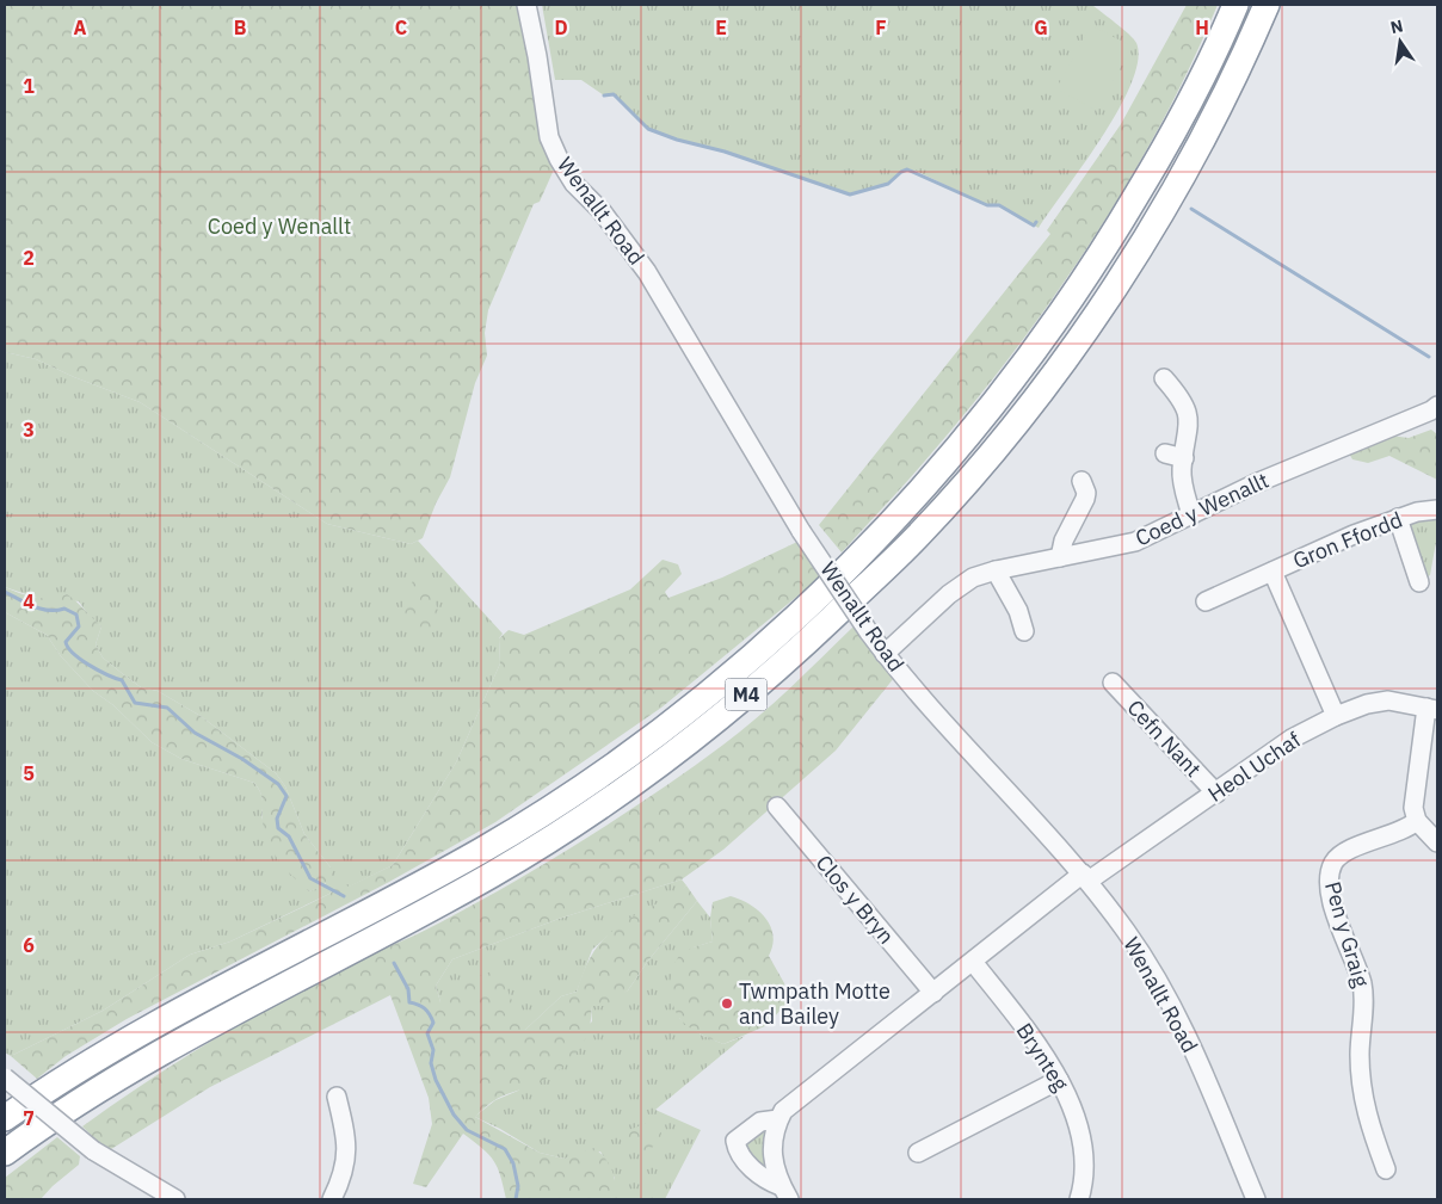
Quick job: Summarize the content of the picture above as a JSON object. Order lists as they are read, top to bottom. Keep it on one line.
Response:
{"streets":{"highway":["M4"],"street":["Wenallt Road","Coed y Wenallt","Gron Ffordd","Cefn Nant","Heol Uchaf","Clos y Bryn","Pen y Graig","Brynteg"]},"crossings":[["Wenallt Road","Coed y Wenallt"],["Wenallt Road","Heol Uchaf"],["Gron Ffordd","Heol Uchaf"],["Cefn Nant","Heol Uchaf"]],"parks":["Coed y Wenallt"],"places":["Twmpath Motte and Bailey"],"north":"top","grid":{"columns":["A","B","C","D","E","F","G","H"],"rows":["1","2","3","4","5","6","7"]}}
